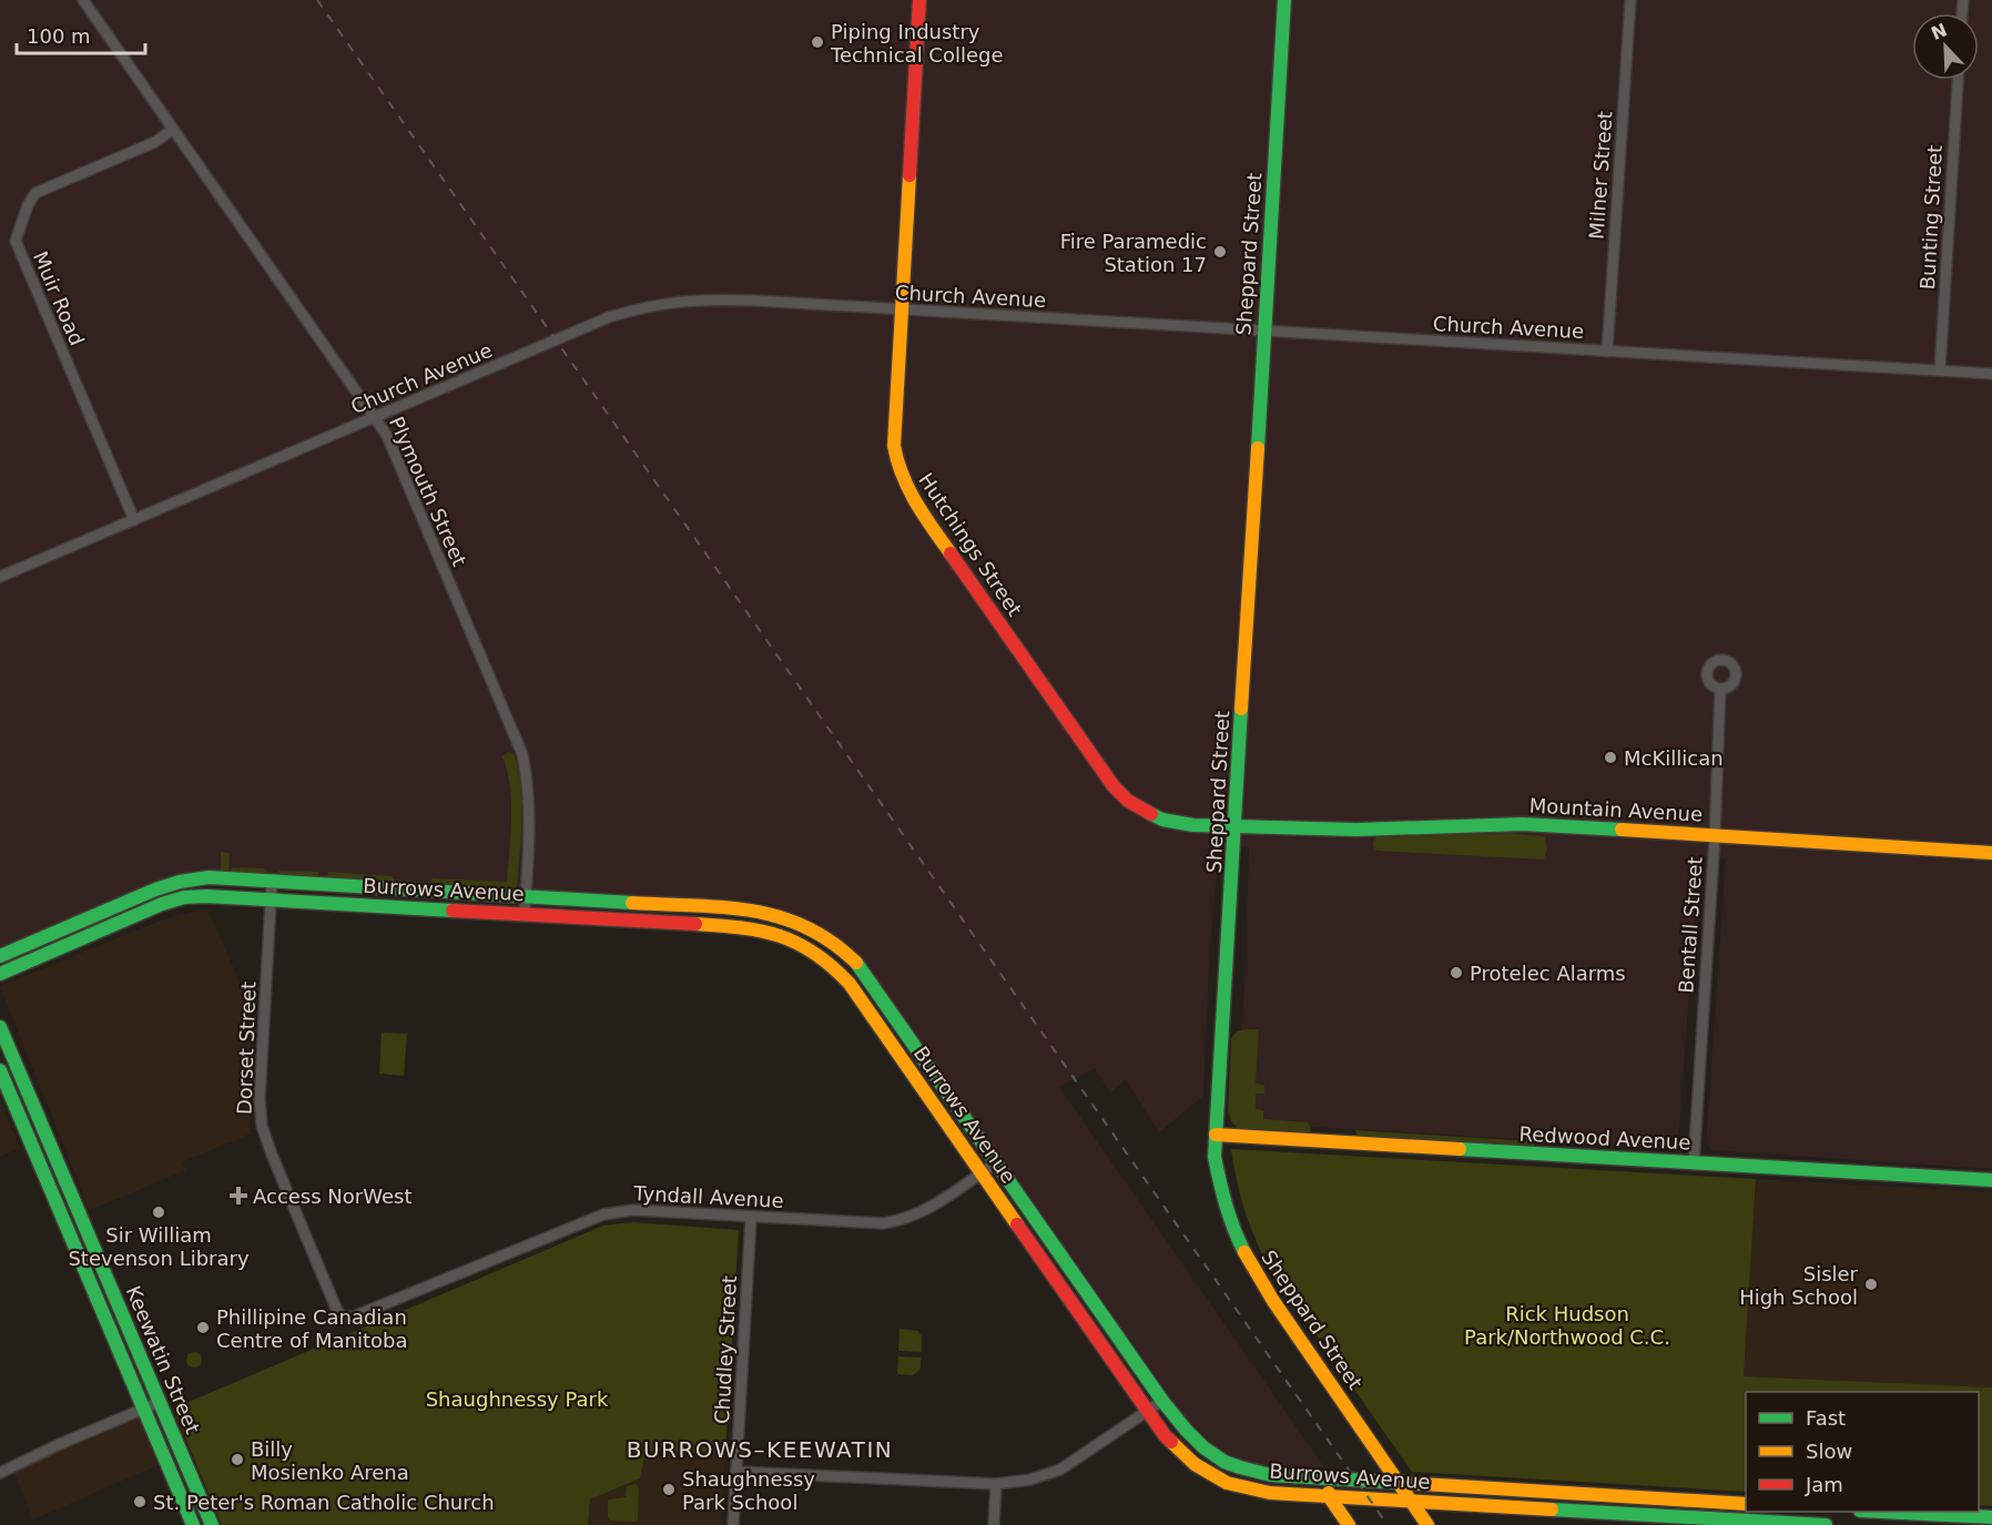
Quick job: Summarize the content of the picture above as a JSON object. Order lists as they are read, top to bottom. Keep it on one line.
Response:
{"streets":{"street":["Milner Street","Bunting Street","Sheppard Street","Church Avenue","Muir Road","Plymouth Street","Hutchings Street","Mountain Avenue","Burrows Avenue","Bentall Street","Dorset Street","Redwood Avenue","Tyndall Avenue","Chudley Street","Keewatin Street"]},"crossings":[["Milner Street","Church Avenue"],["Bunting Street","Church Avenue"],["Sheppard Street","Church Avenue"],["Sheppard Street","Hutchings Street"],["Sheppard Street","Mountain Avenue"],["Sheppard Street","Burrows Avenue"],["Sheppard Street","Redwood Avenue"],["Church Avenue","Muir Road"],["Church Avenue","Plymouth Street"],["Church Avenue","Hutchings Street"],["Muir Road","Plymouth Street"],["Plymouth Street","Burrows Avenue"],["Hutchings Street","Mountain Avenue"],["Mountain Avenue","Bentall Street"],["Burrows Avenue","Dorset Street"],["Burrows Avenue","Tyndall Avenue"],["Bentall Street","Redwood Avenue"],["Dorset Street","Tyndall Avenue"],["Tyndall Avenue","Chudley Street"]],"districts":["BURROWS–KEEWATIN"],"parks":["Rick Hudson Park/Northwood C.C.","Shaughnessy Park"],"places":{"other":["Piping Industry Technical College","Fire Paramedic Station 17","McKillican","Protelec Alarms","Sir William Stevenson Library","Sisler High School","Phillipine Canadian Centre of Manitoba","Billy Mosienko Arena","Shaughnessy Park School","St. Peter's Roman Catholic Church"],"health":["Access NorWest"]},"legend":["Fast","Slow","Jam"],"scale_bar":"100 m","north":"top left"}
